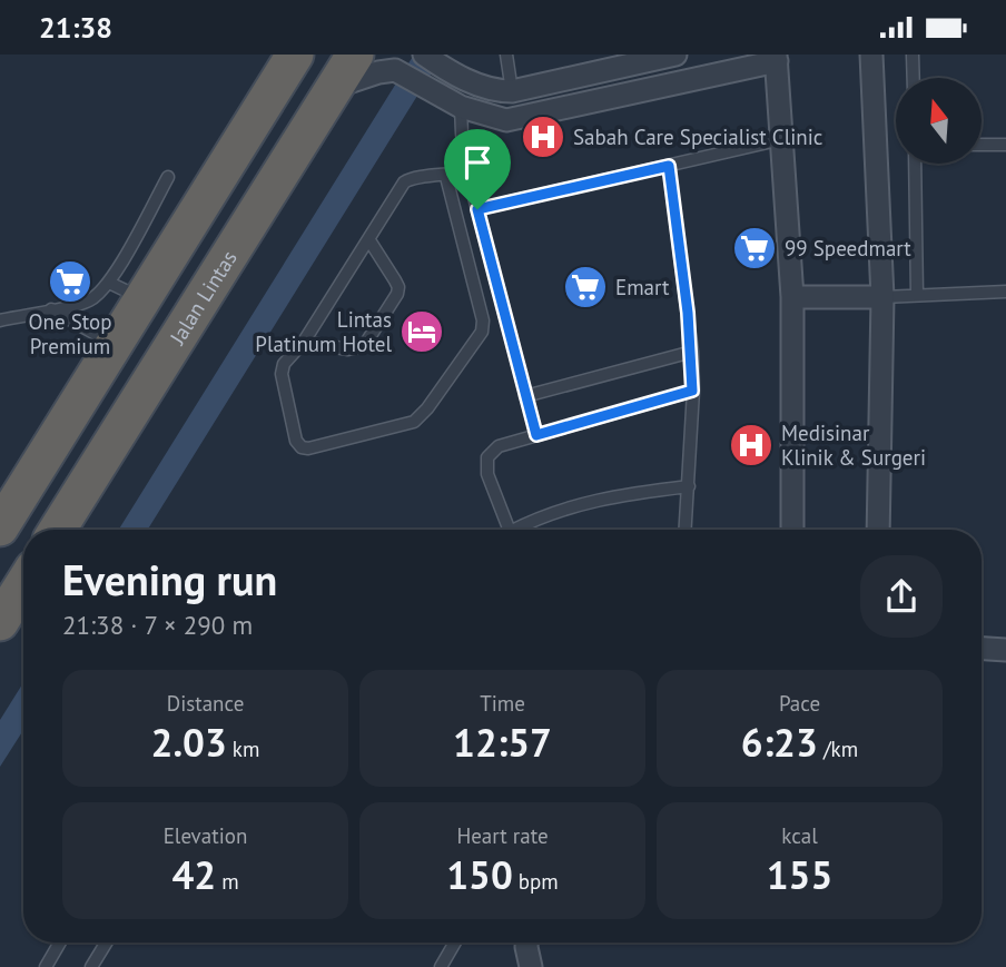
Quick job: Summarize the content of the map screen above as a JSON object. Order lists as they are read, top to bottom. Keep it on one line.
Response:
{"streets":{"highway":["Jalan Lintas"]},"places":{"hospital":["Sabah Care Specialist Clinic","Medisinar Klinik & Surgeri"],"supermarket":["99 Speedmart","One Stop Premium","Emart"],"hotel":["Lintas Platinum Hotel"]},"north":"top","page":{"status":"21:38","heading":["Evening run","21:38 · 7 × 290 m"],"stats":[["Distance","2.03 km"],["Time","12:57"],["Pace","6:23 /km"],["Elevation","42 m"],["Heart rate","150 bpm"],["kcal","155"]]}}
